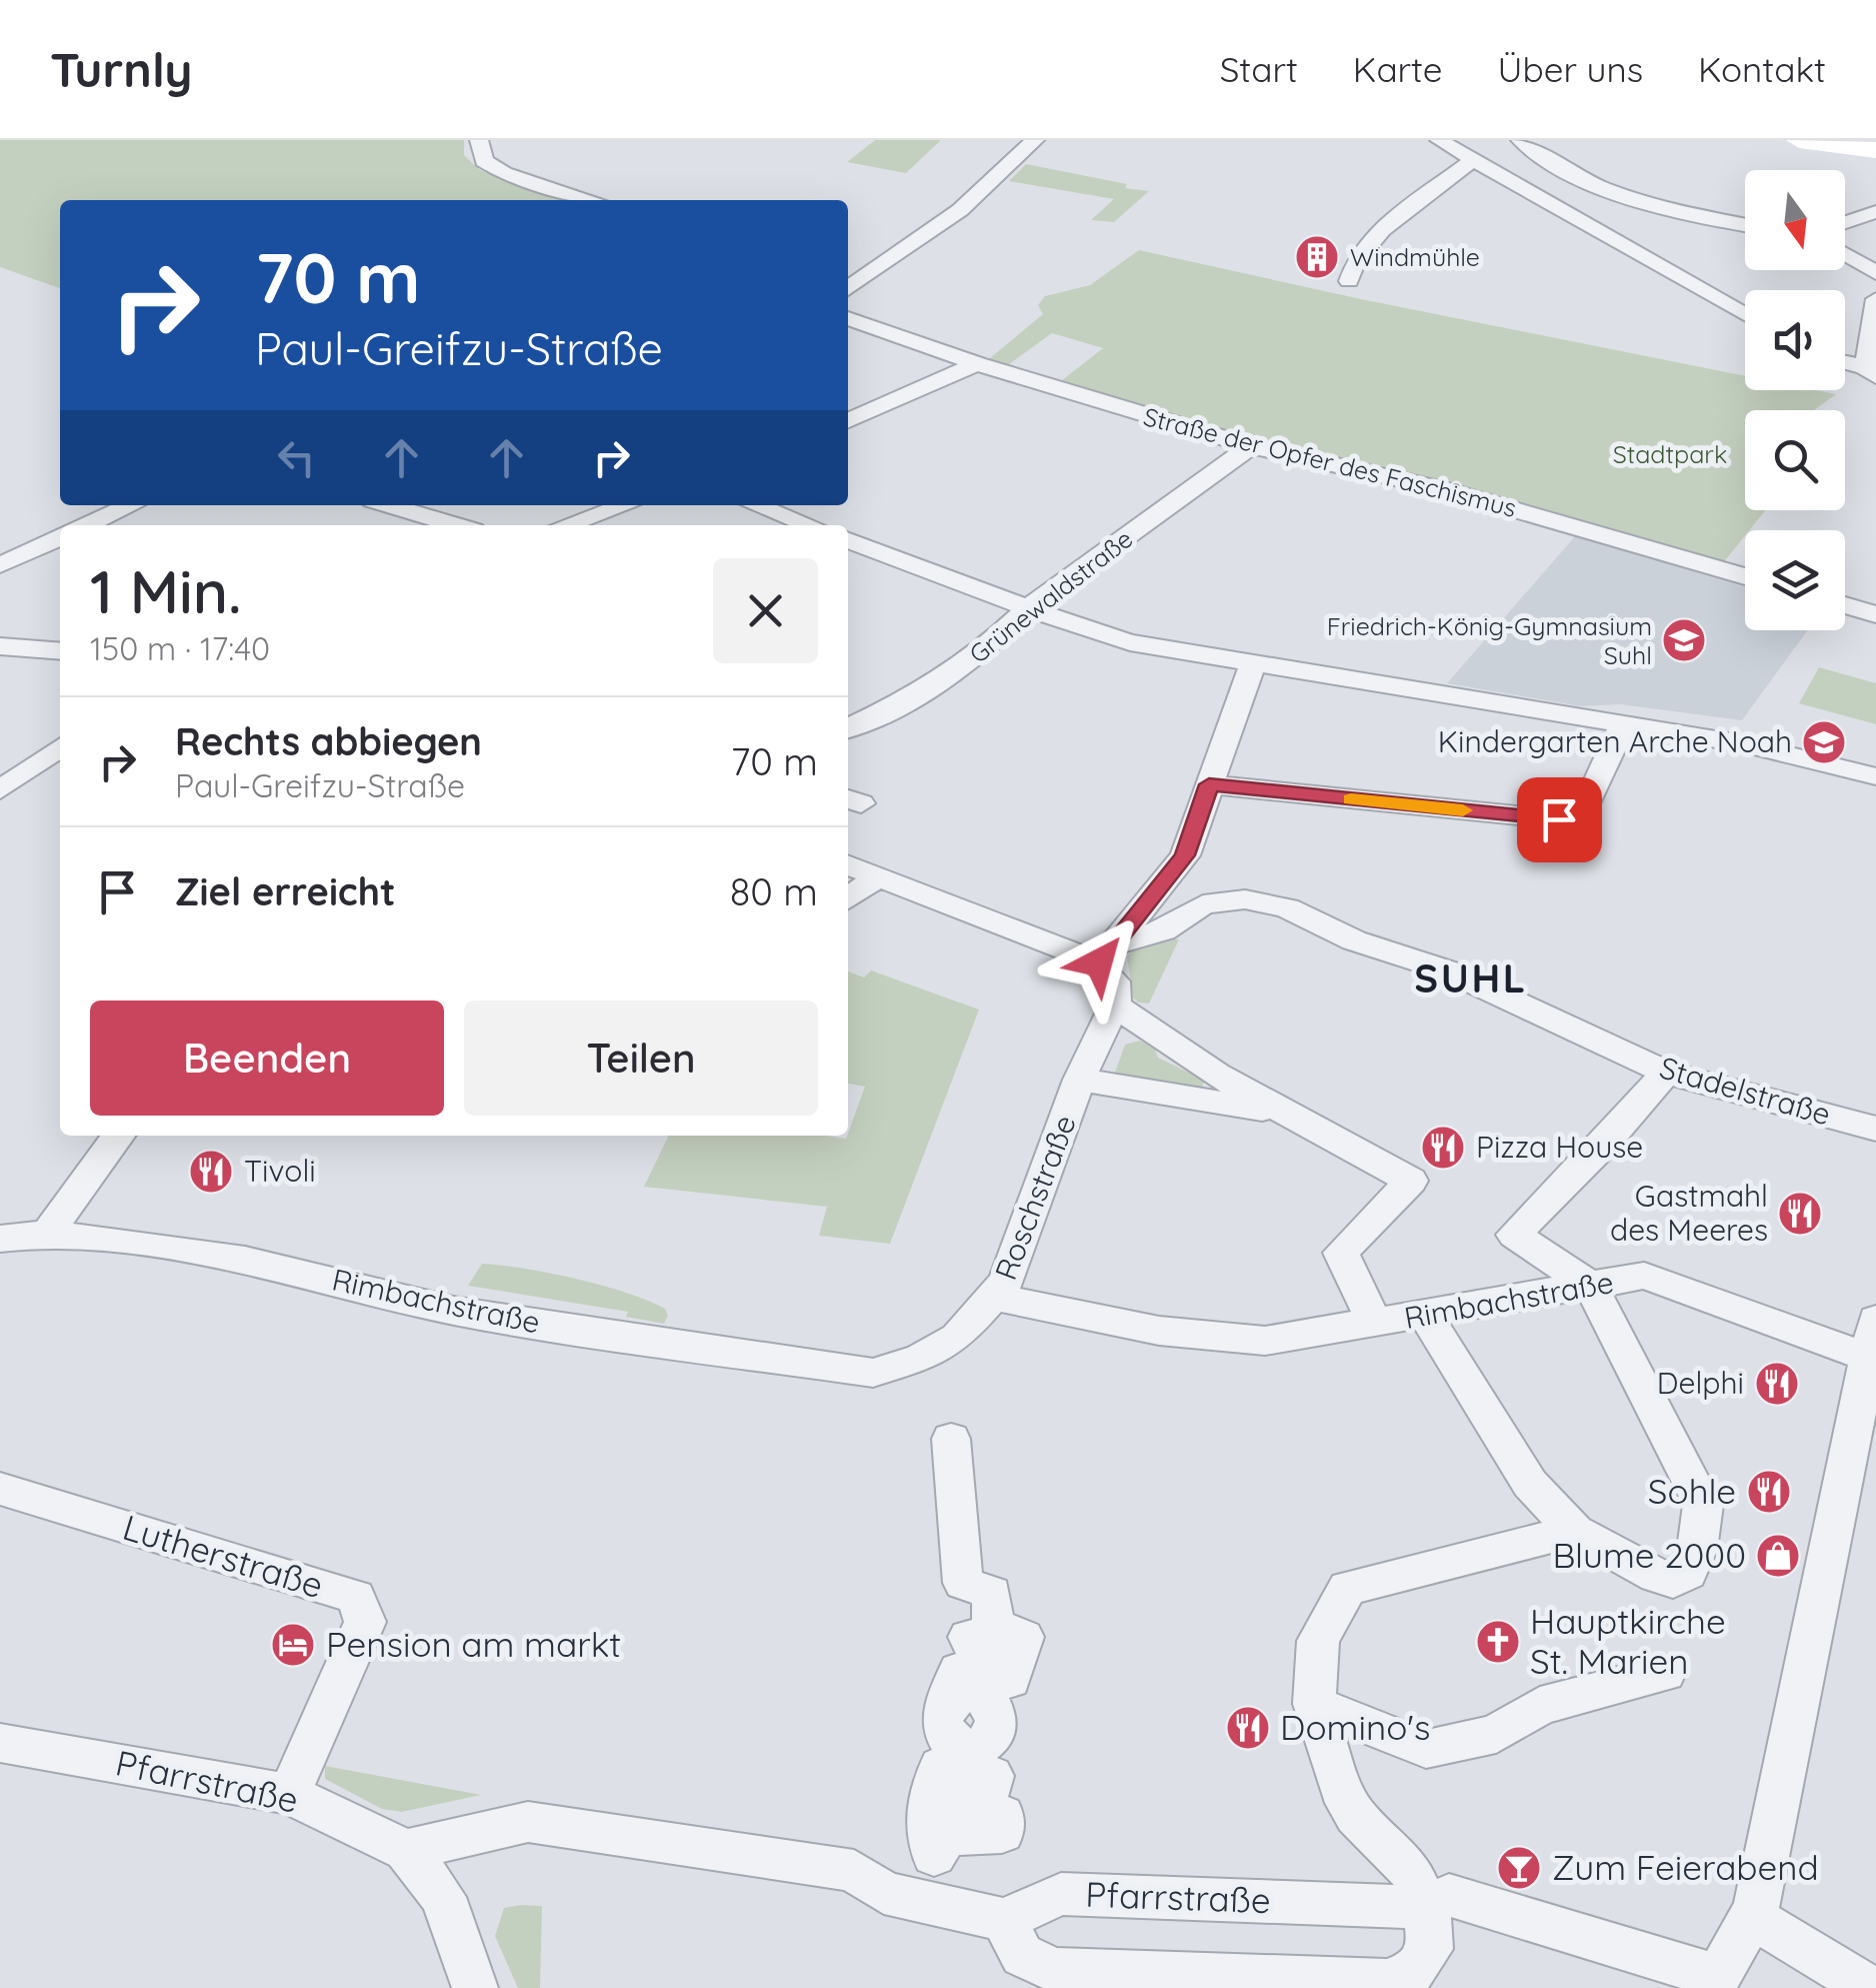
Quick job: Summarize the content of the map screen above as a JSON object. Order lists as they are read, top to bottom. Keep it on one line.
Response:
{"streets":{"street":["Straße der Opfer des Faschismus","Grünewaldstraße","Stadelstraße","Roschstraße","Rimbachstraße","Lutherstraße","Pfarrstraße"]},"crossings":[["Straße der Opfer des Faschismus","Grünewaldstraße"],["Roschstraße","Rimbachstraße"],["Lutherstraße","Pfarrstraße"]],"districts":["SUHL"],"parks":["Stadtpark"],"places":{"building":["Windmühle"],"school or university":["Friedrich-König-Gymnasium Suhl","Kindergarten Arche Noah"],"restaurant":["Pizza House","Tivoli","Gastmahl des Meeres","Delphi","Sohle","Domino's"],"shop":["Blume 2000"],"church":["Hauptkirche St. Marien"],"hotel":["Pension am markt"],"bar":["Zum Feierabend"]},"north":"bottom","page":{"header":"Turnly","nav":["Start","Karte","Über uns","Kontakt"],"turn":["70 m","Paul-Greifzu-Straße"],"heading":["1 Min.","150 m · 17:40"],"list":[{"name":"Rechts abbiegen","note":"Paul-Greifzu-Straße","value":"70 m"},{"name":"Ziel erreicht","value":"80 m"}],"buttons":["Beenden","Teilen"]}}
